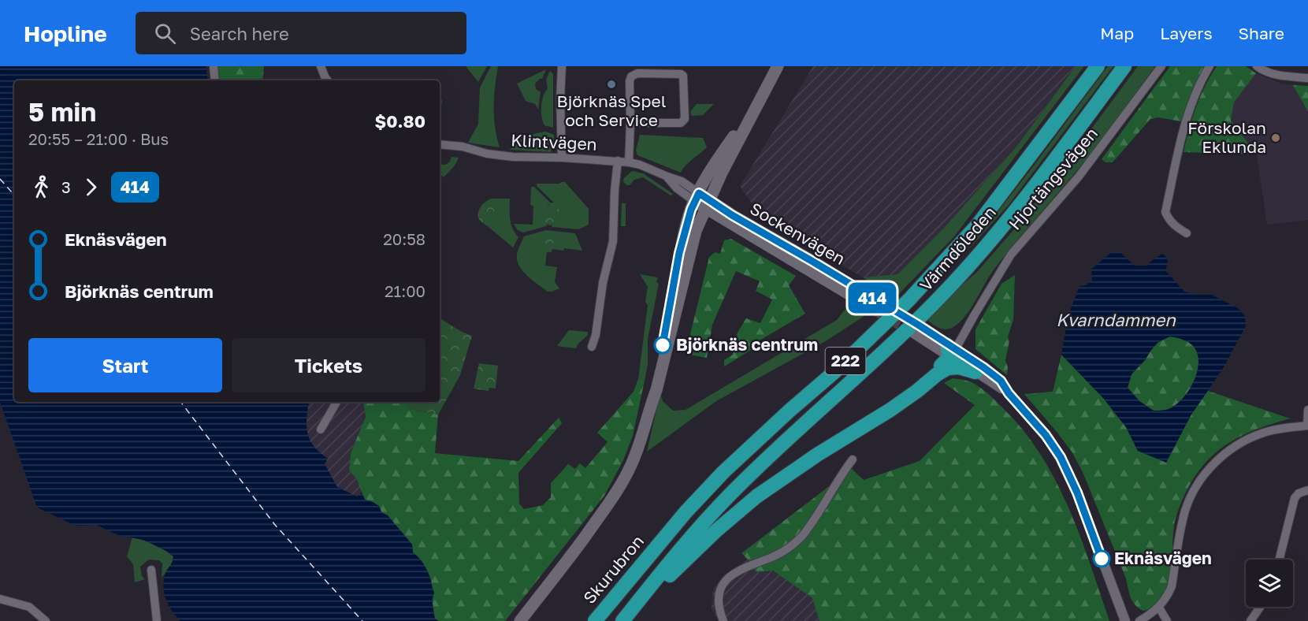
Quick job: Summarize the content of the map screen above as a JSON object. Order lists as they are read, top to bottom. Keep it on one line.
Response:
{"streets":{"highway":["Värmdöleden","222","Skurubron"],"main road":["Sockenvägen"],"street":["Klintvägen","Hjortängsvägen"]},"crossings":[["Klintvägen","Sockenvägen"],["Värmdöleden","222"],["Värmdöleden","Skurubron"]],"water":["Kvarndammen"],"places":["Björknäs Spel och Service","Förskolan Eklunda","Björknäs centrum","Eknäsvägen"],"lines":["bus line 414"],"page":{"header":"Hopline","search":"Search here","nav":["Map","Layers","Share"],"on_map":"414","heading":["5 min","20:55 – 21:00 · Bus","$0.80"],"legs":["3","414"],"list":[{"name":"Eknäsvägen","value":"20:58"},{"name":"Björknäs centrum","value":"21:00"}],"buttons":["Start","Tickets"]}}
